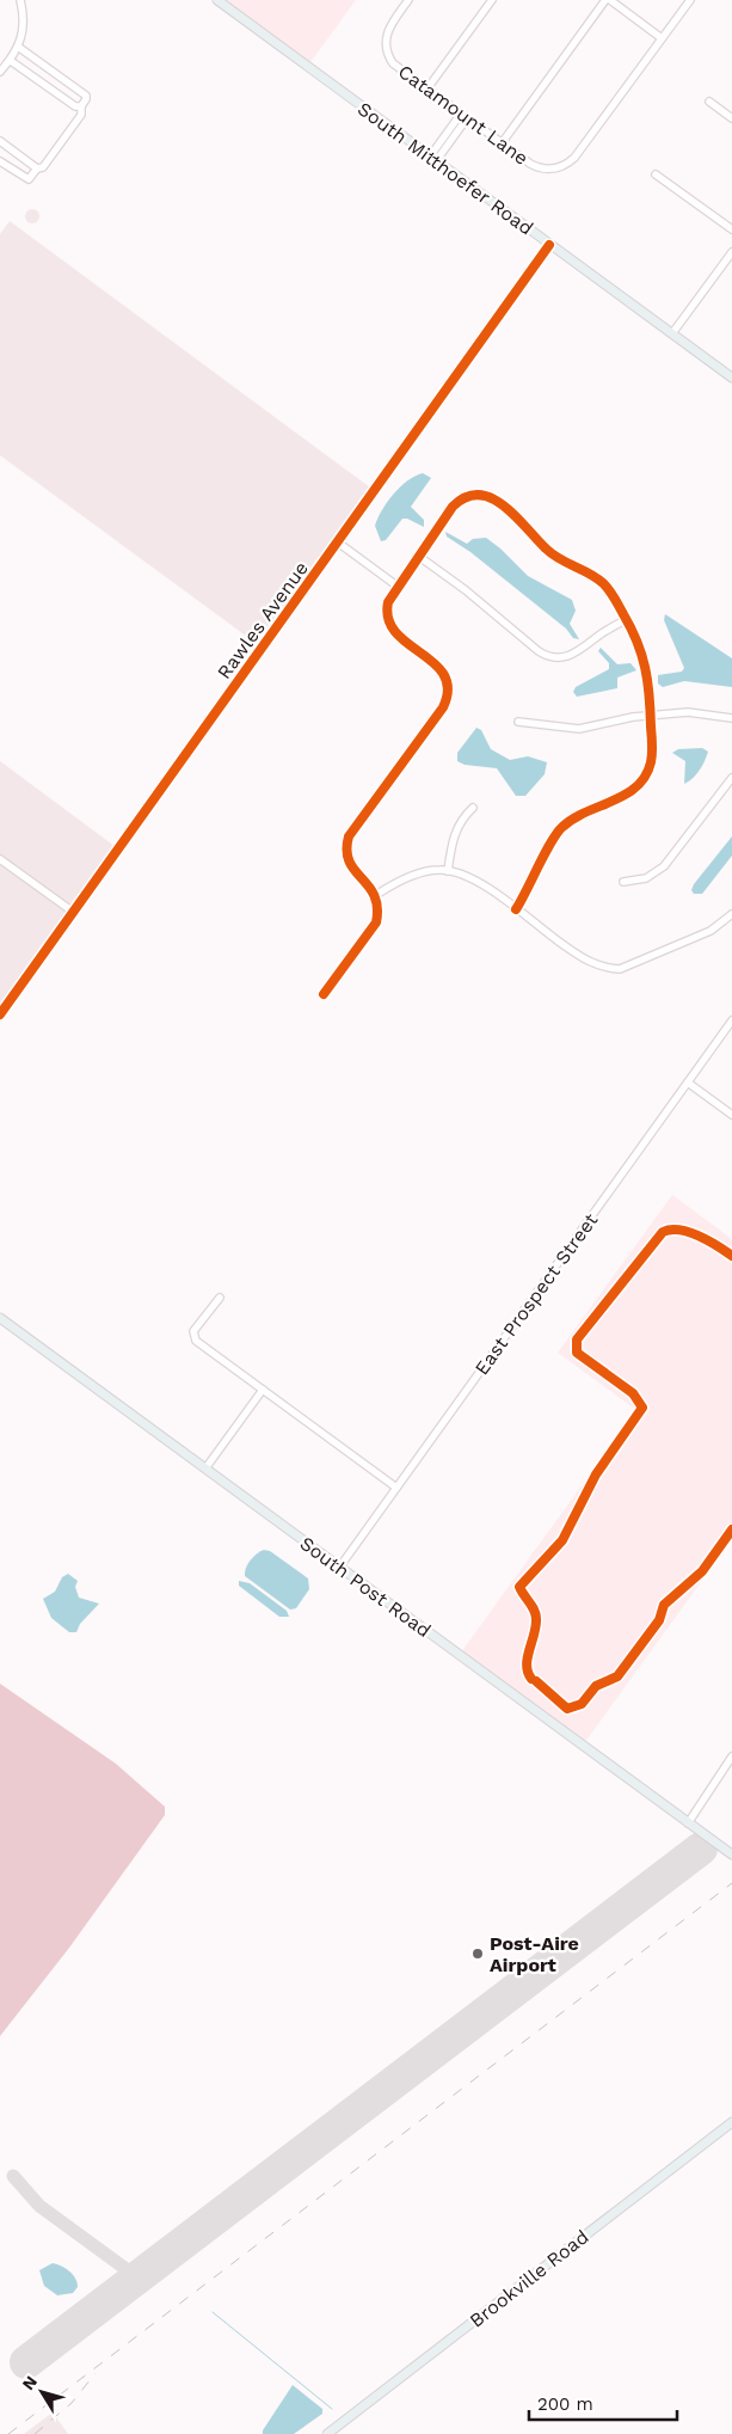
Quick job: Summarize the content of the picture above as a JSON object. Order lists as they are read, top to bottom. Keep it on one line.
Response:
{"streets":{"main road":["South Mitthoefer Road","South Post Road","Brookville Road"],"street":["Catamount Lane","Rawles Avenue","East Prospect Street"]},"crossings":[["South Mitthoefer Road","Rawles Avenue"],["East Prospect Street","South Post Road"]],"places":["Post-Aire Airport"],"scale_bar":"200 m","north":"top left"}
